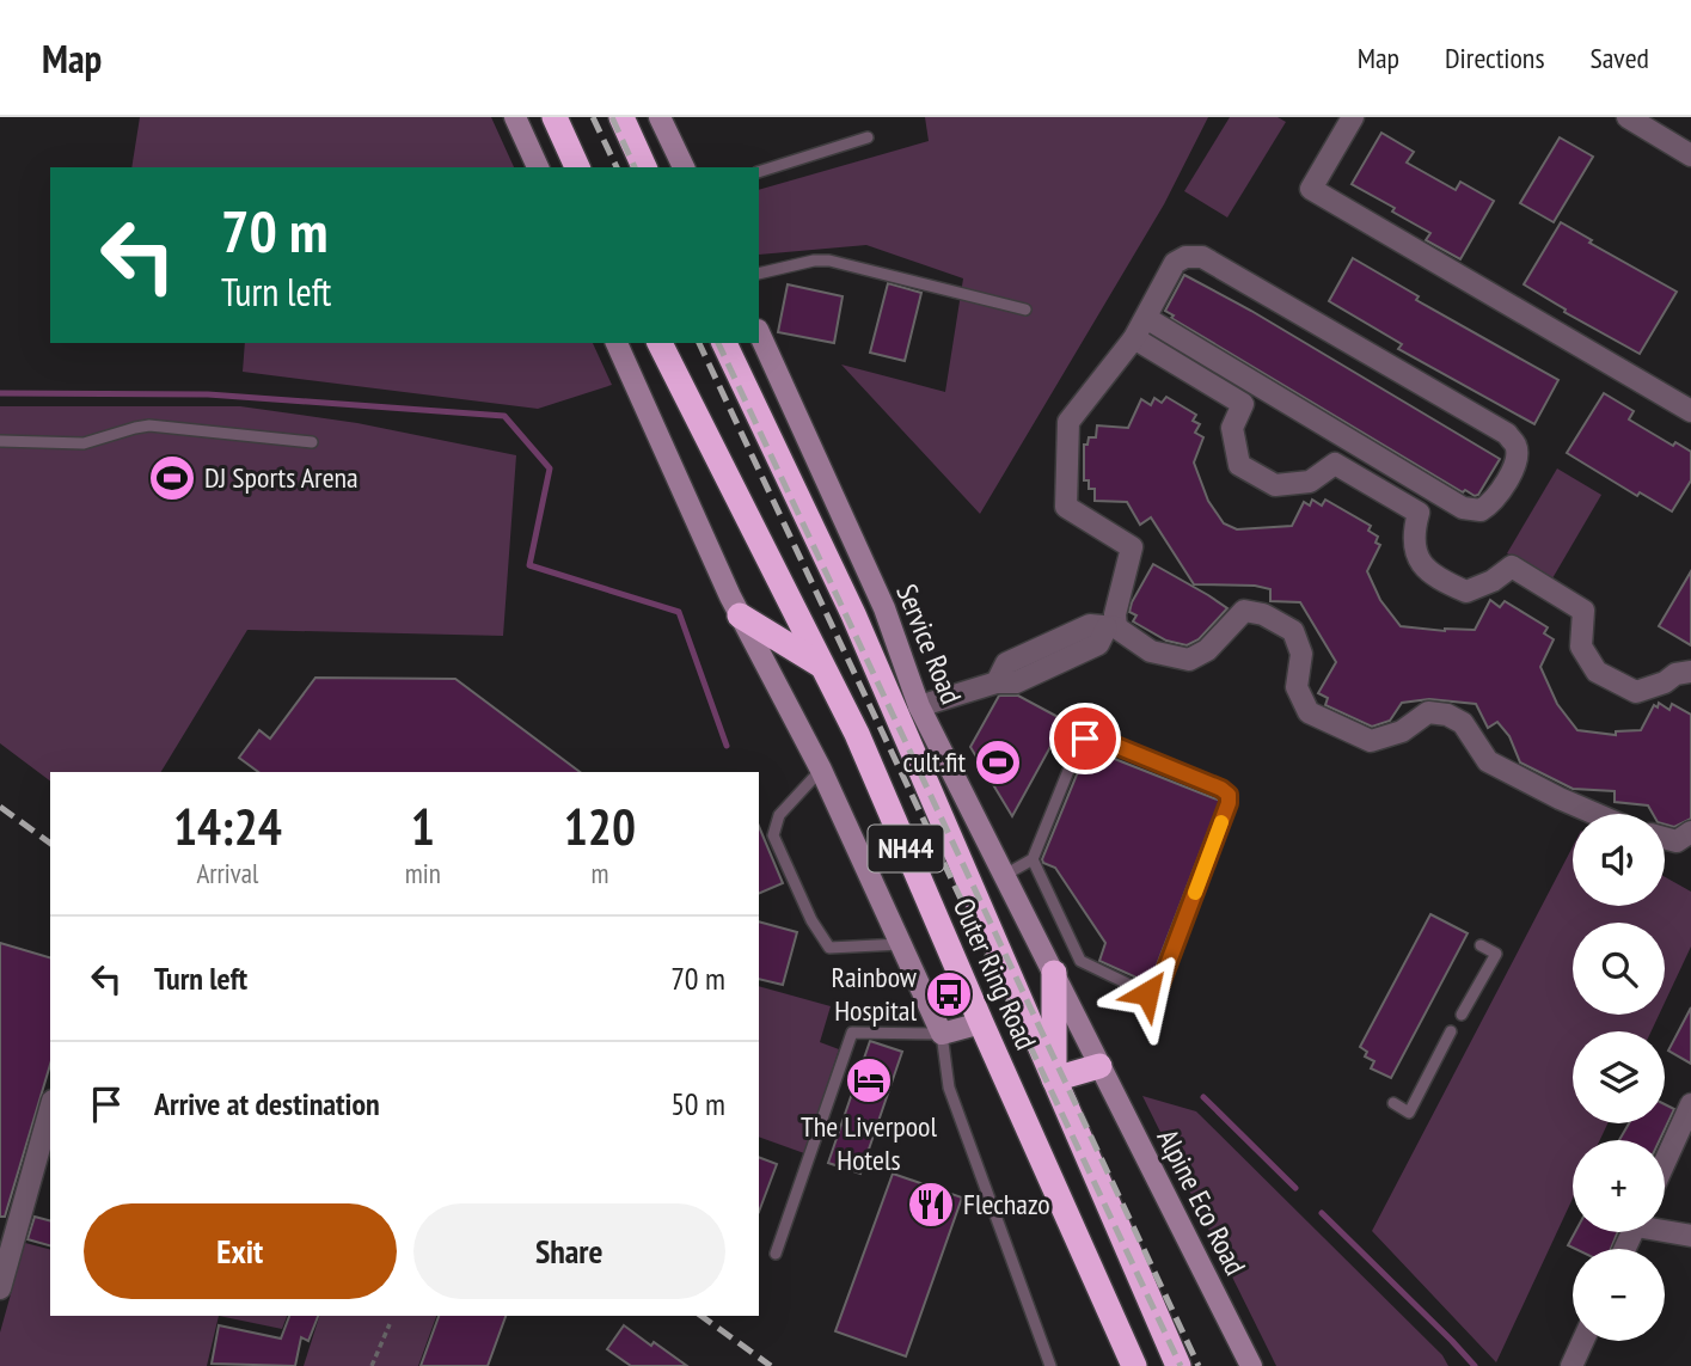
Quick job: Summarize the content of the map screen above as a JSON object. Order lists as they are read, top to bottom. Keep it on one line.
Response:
{"streets":{"highway":["NH44","Outer Ring Road"],"street":["Service Road","Alpine Eco Road"]},"crossings":[["Service Road","Alpine Eco Road"]],"places":{"sports":["DJ Sports Arena","cult.fit"],"bus stop":["Rainbow Hospital"],"hotel":["The Liverpool Hotels"],"restaurant":["Flechazo"]},"page":{"header":"Map","nav":["Map","Directions","Saved"],"turn":["70 m","Turn left"],"eta":["14:24","Arrival","1","min","120","m"],"map_buttons":["+","−"],"list":[{"name":"Turn left","value":"70 m"},{"name":"Arrive at destination","value":"50 m"}],"buttons":["Exit","Share"]}}
